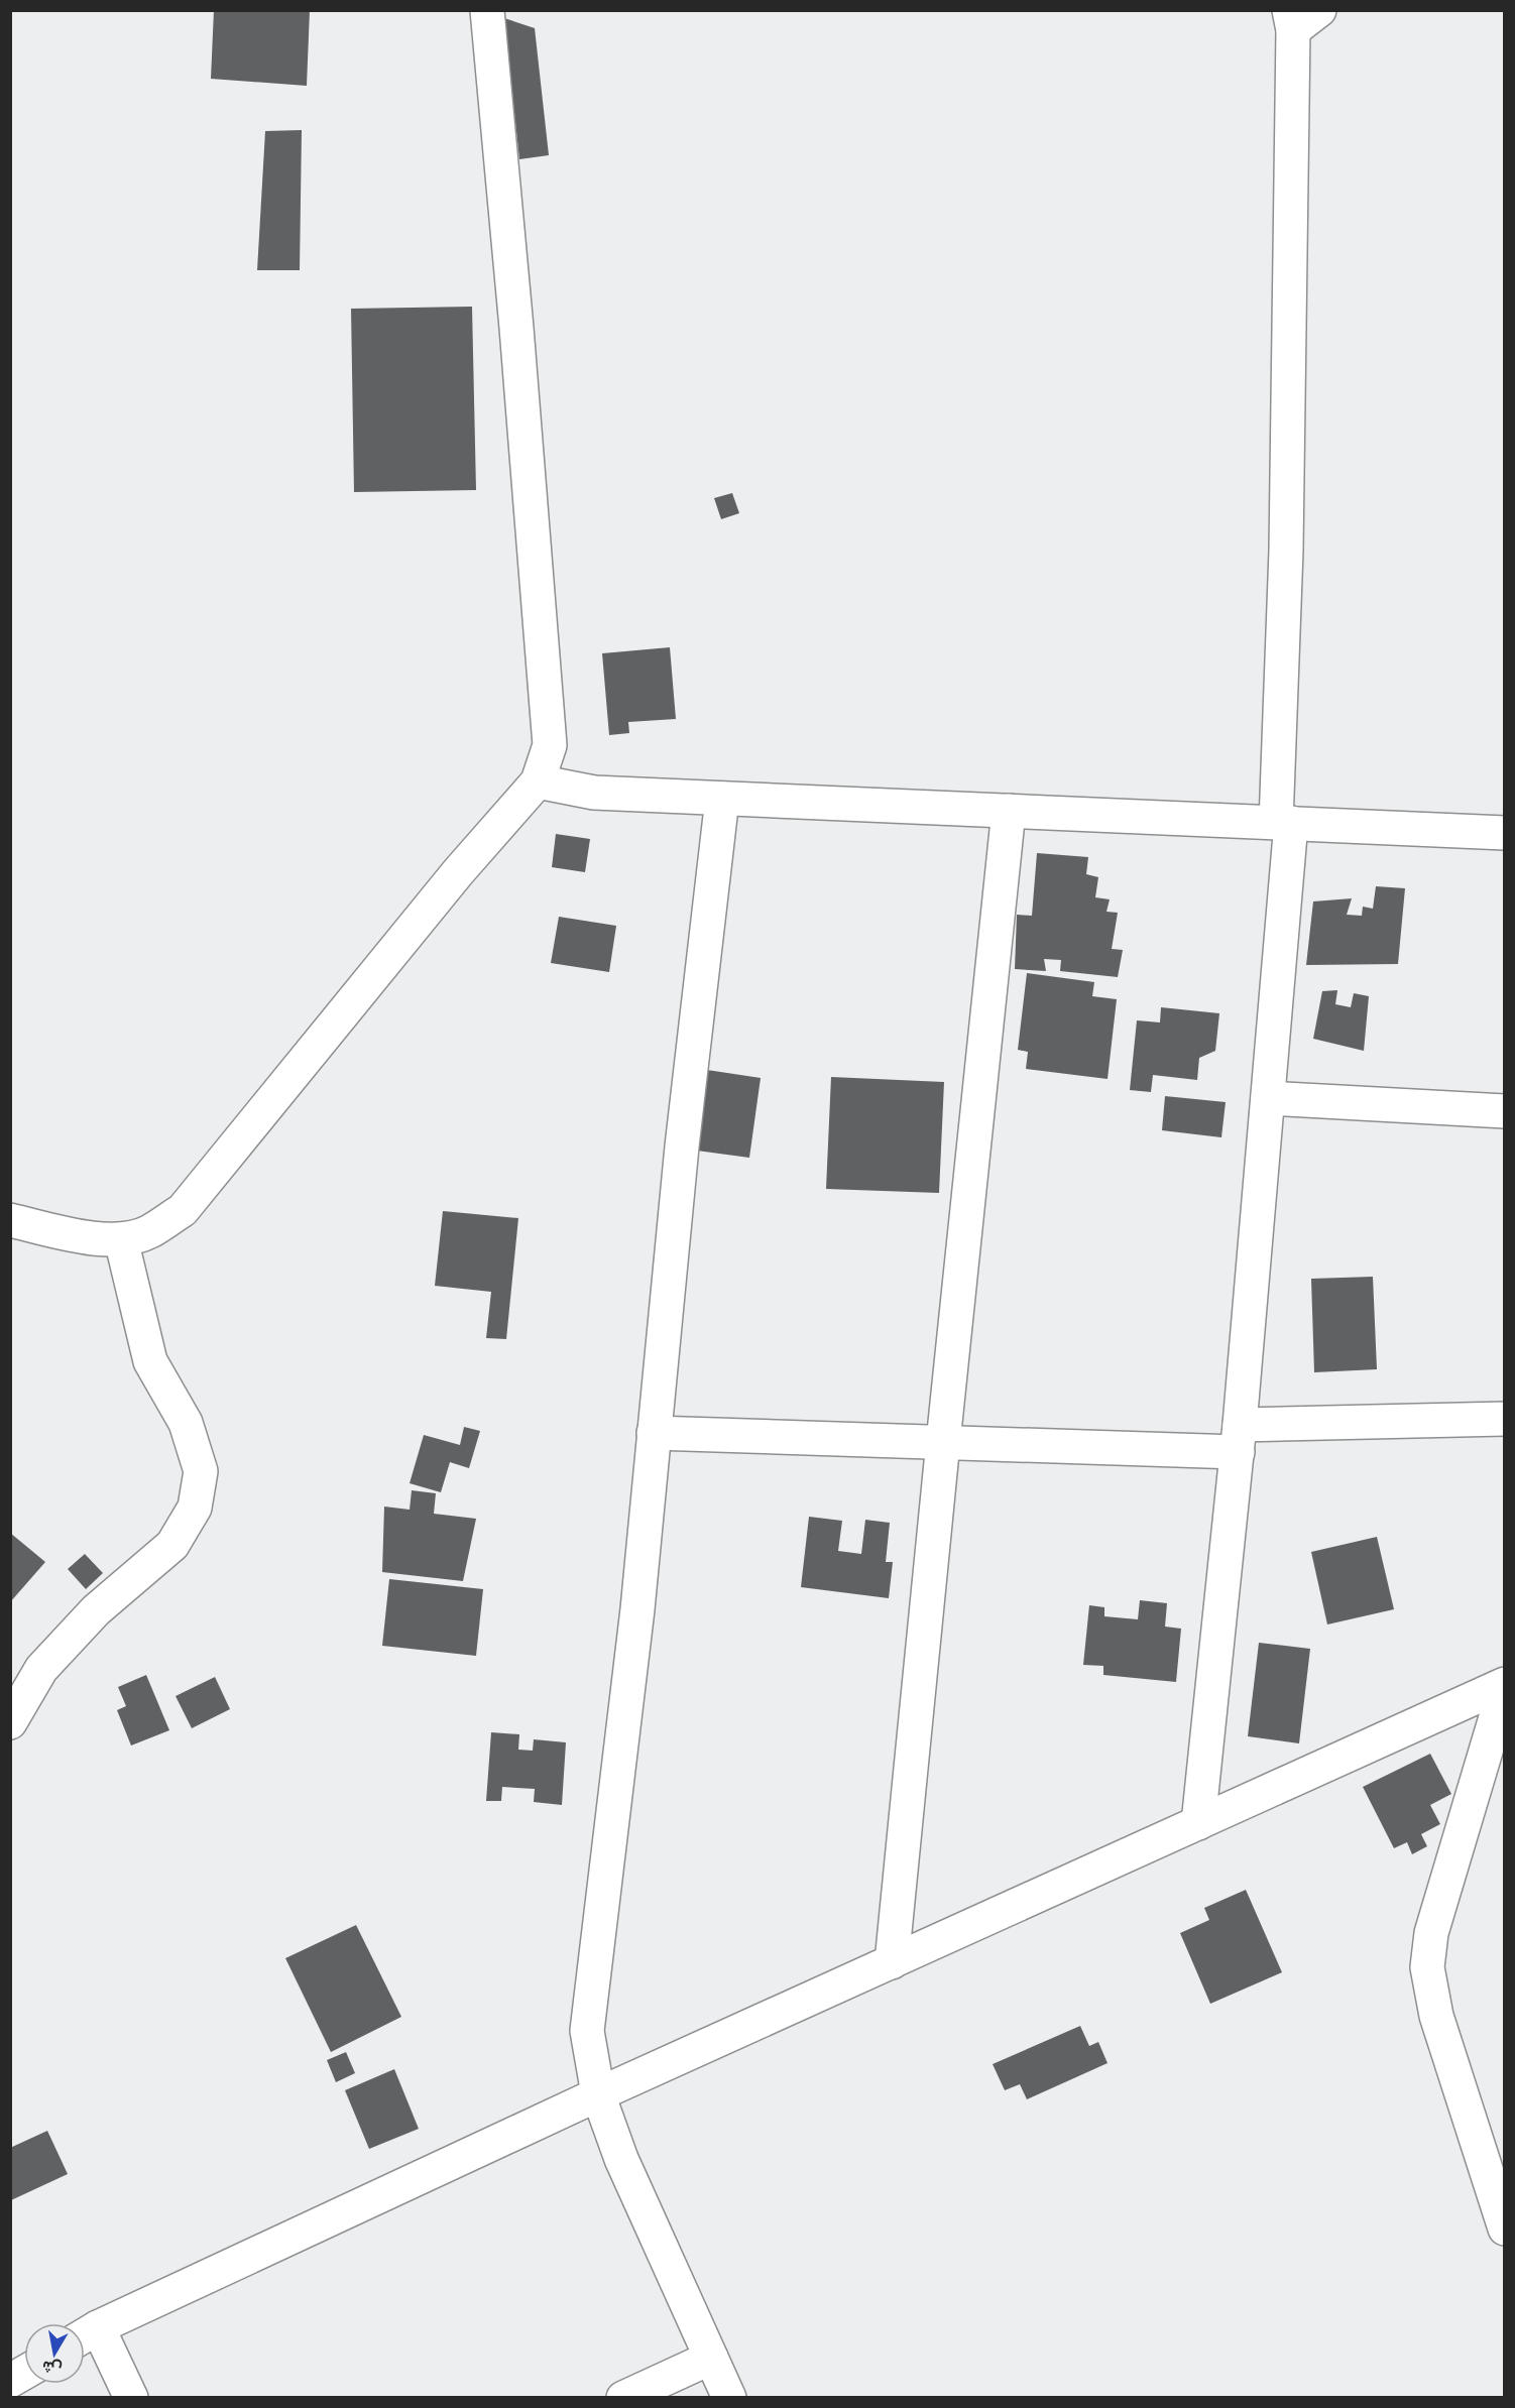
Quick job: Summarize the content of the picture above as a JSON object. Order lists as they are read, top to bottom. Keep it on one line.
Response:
{"north":"bottom"}
